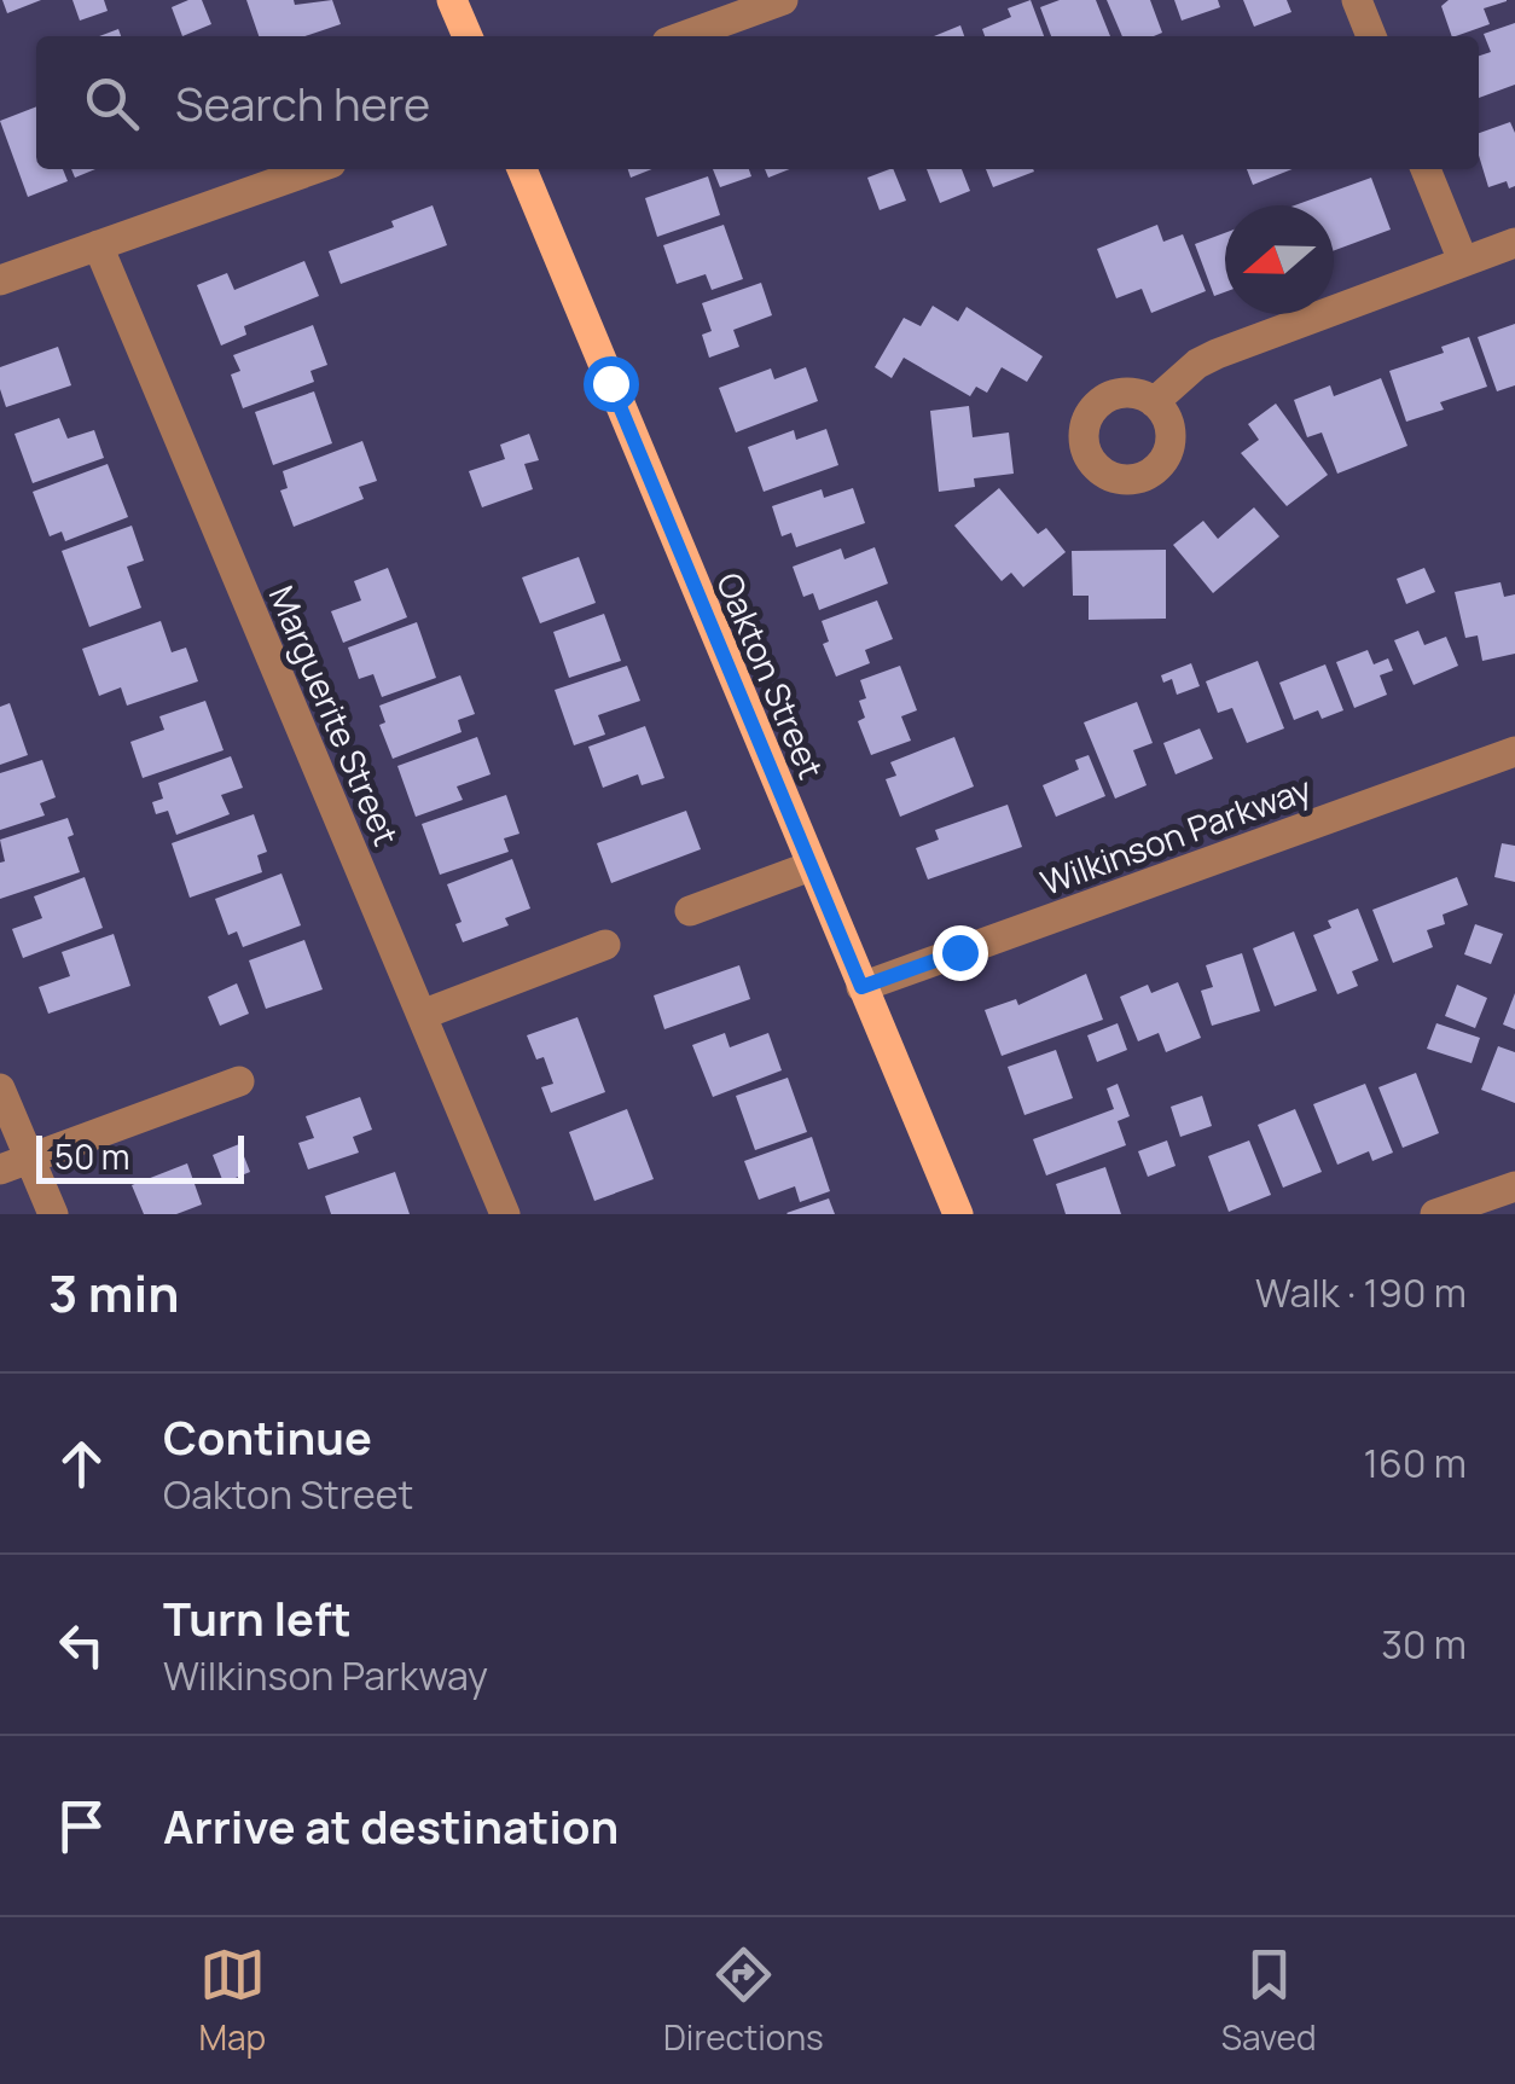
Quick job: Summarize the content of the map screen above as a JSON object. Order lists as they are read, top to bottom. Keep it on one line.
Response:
{"streets":{"main road":["Oakton Street"],"street":["Marguerite Street","Wilkinson Parkway"]},"crossings":[["Oakton Street","Wilkinson Parkway"]],"scale_bar":"50 m","north":"left","page":{"search":"Search here","scale":"50 m","heading":["3 min","Walk · 190 m"],"list":[["Continue","Oakton Street","160 m"],["Turn left","Wilkinson Parkway","30 m"],"Arrive at destination"],"nav":["Map","Directions","Saved"]}}
